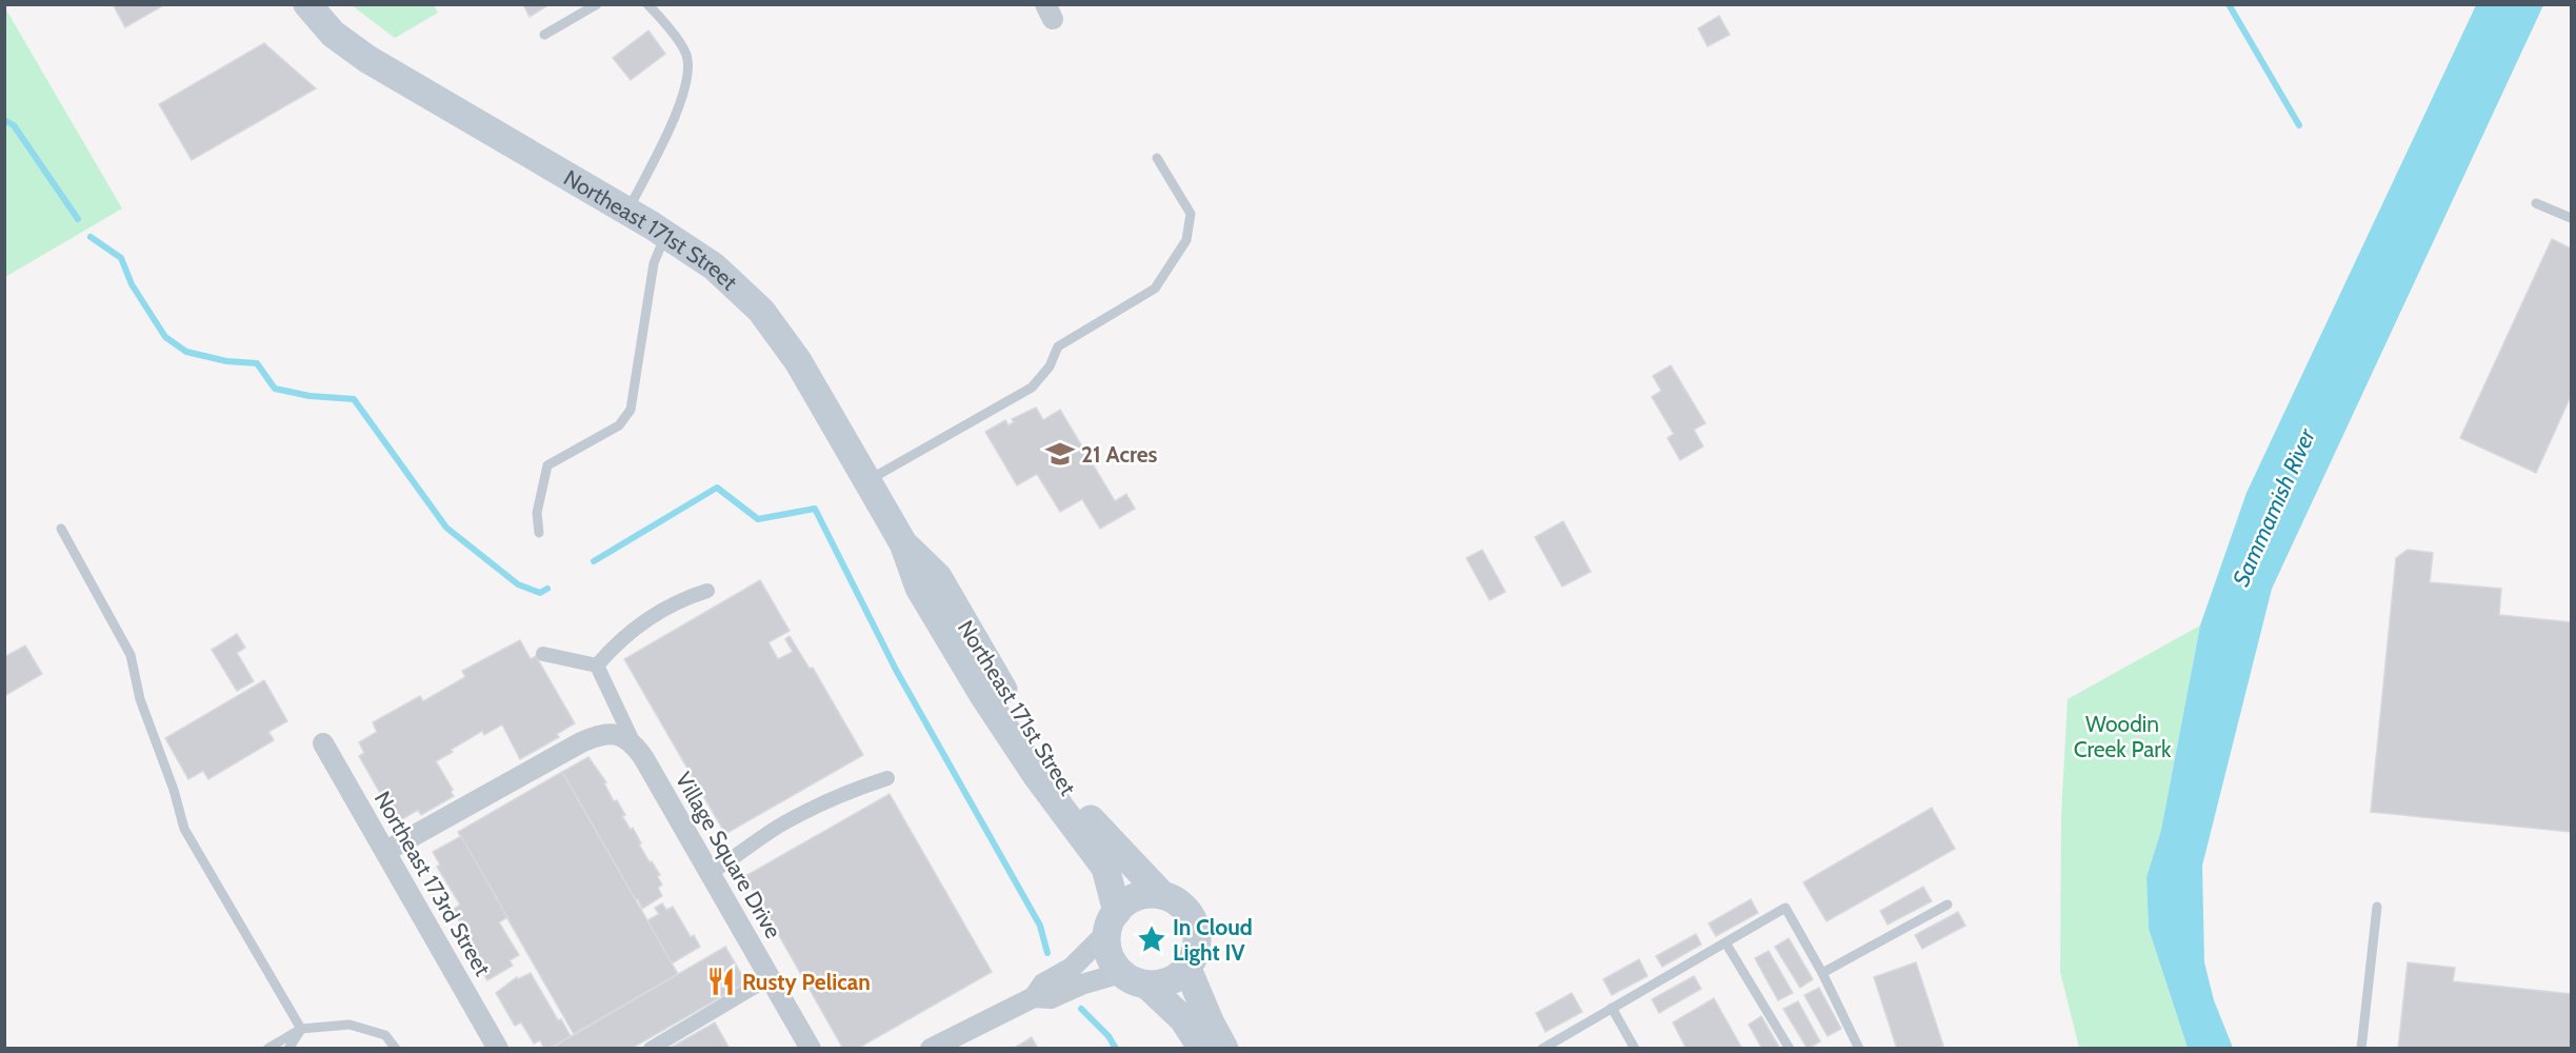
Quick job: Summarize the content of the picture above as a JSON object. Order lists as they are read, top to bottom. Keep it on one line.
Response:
{"streets":{"main road":["Northeast 171st Street"],"street":["Village Square Drive","Northeast 173rd Street"]},"water":["Sammamish River"],"parks":["Woodin Creek Park"],"places":{"school or university":["21 Acres"],"place":["In Cloud Light IV"],"restaurant":["Rusty Pelican"]}}
